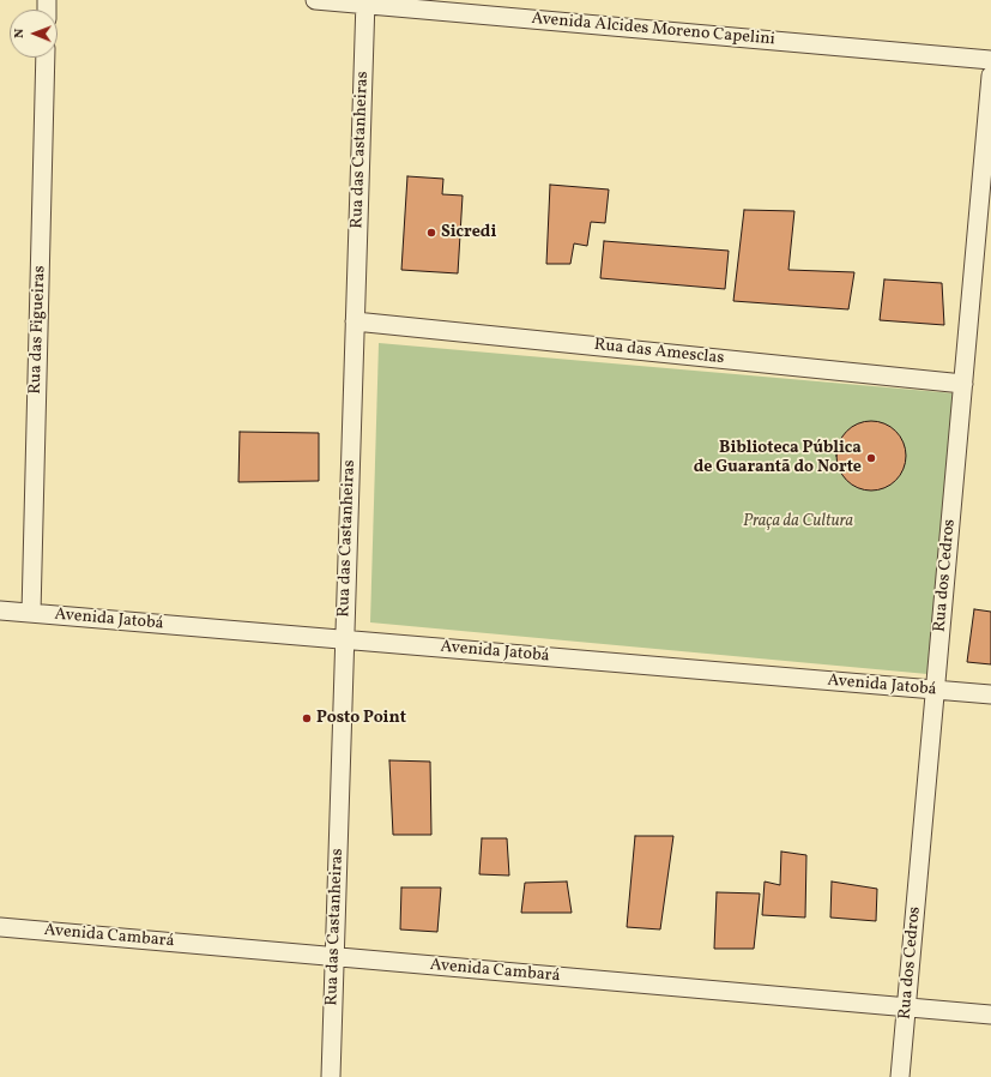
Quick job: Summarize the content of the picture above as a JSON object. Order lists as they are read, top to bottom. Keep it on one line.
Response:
{"streets":{"street":["Avenida Alcides Moreno Capelini","Rua das Castanheiras","Rua das Figueiras","Rua das Amesclas","Rua dos Cedros","Avenida Jatobá","Avenida Cambará"]},"crossings":[["Avenida Alcides Moreno Capelini","Rua das Castanheiras"],["Rua das Castanheiras","Rua das Amesclas"],["Rua das Castanheiras","Avenida Jatobá"],["Rua das Castanheiras","Avenida Cambará"],["Rua das Figueiras","Avenida Jatobá"],["Rua das Amesclas","Rua dos Cedros"],["Rua dos Cedros","Avenida Jatobá"],["Rua dos Cedros","Avenida Cambará"]],"parks":["Praça da Cultura"],"places":["Sicredi","Biblioteca Pública de Guarantã do Norte","Posto Point"],"north":"left"}
